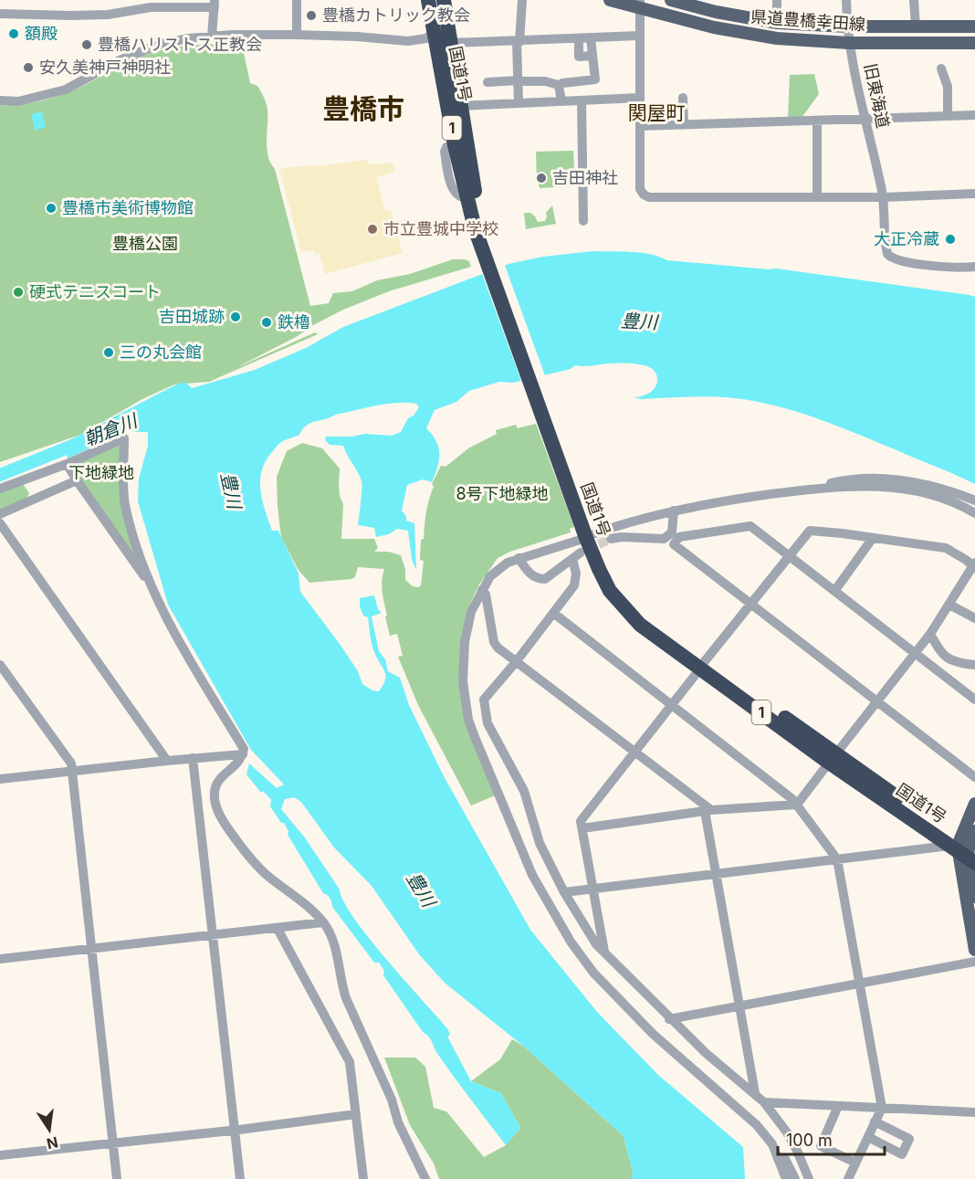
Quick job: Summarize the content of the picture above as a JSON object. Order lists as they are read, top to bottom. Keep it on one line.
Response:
{"streets":{"highway":["国道1号","1"],"main road":["県道豊橋幸田線"],"street":["旧東海道"]},"crossings":[["県道豊橋幸田線","旧東海道"]],"districts":["豊橋市","関屋町"],"water":["豊川","朝倉川"],"parks":["豊橋公園","下地緑地","8号下地緑地"],"places":["豊橋カトリック教会","額殿","豊橋ハリストス正教会","安久美神戸神明社","吉田神社","豊橋市美術博物館","市立豊城中学校","大正冷蔵","硬式テニスコート","吉田城跡","鉄櫓","三の丸会館"],"scale_bar":"100 m","north":"bottom"}
